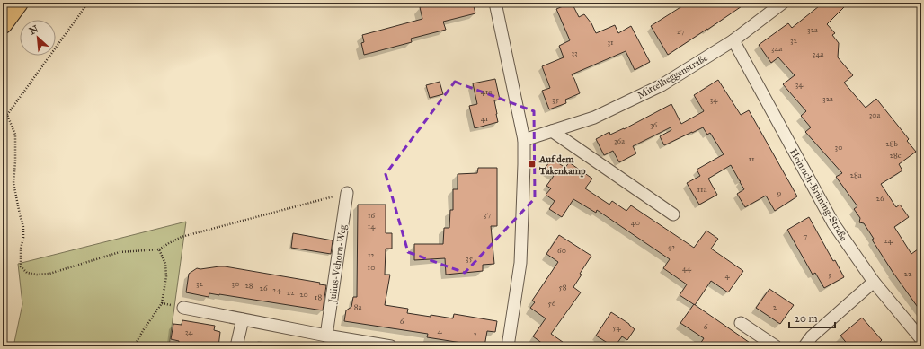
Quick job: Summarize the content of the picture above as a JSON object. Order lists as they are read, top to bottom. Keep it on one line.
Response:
{"streets":{"street":["Mittelheggenstraße","Heinrich-Brüning-Straße","Julius-Vehorn-Weg"]},"crossings":[["Mittelheggenstraße","Heinrich-Brüning-Straße"]],"places":{"transit":["Auf dem Takenkamp"]},"house_numbers":["32a","27","32","31","34a","33","34a","34","41a","32a","35","34","30a","41","36","36a","28b","30","28c","11","28a","11a","9","26","37","16","40","14","7","24","42","60","12","35","10","44","22","5","4","32","30","28","58","26","24","22","20","18","56","8a","2","6","6","54","4","34","2"],"scale_bar":"20 m","north":"top left"}
